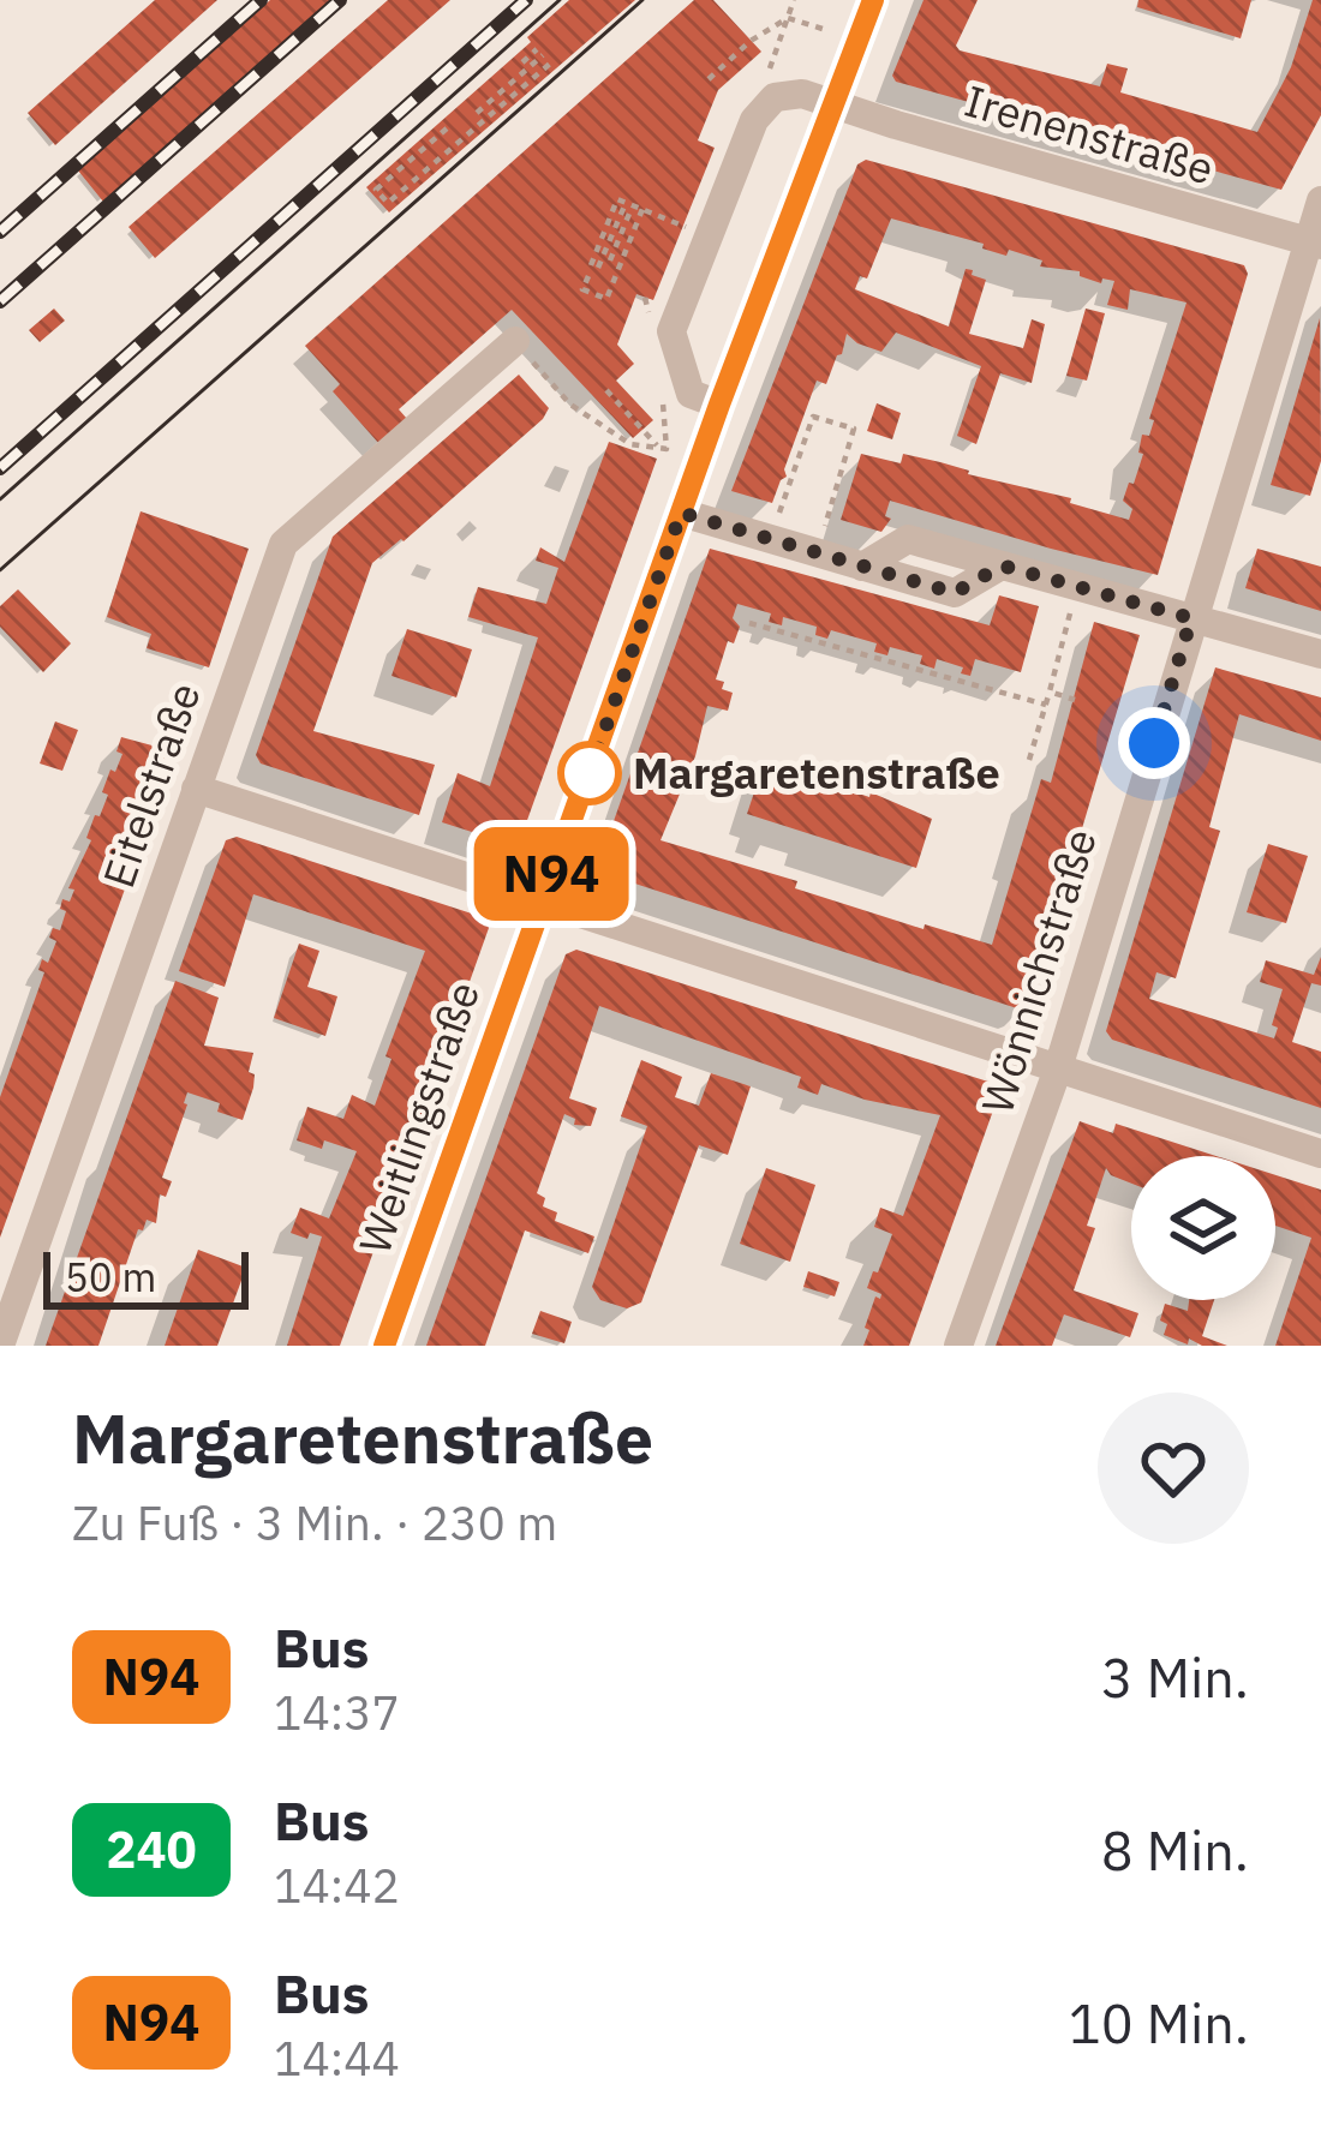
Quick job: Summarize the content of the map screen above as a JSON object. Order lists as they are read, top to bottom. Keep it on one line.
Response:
{"streets":{"street":["Irenenstraße","Eitelstraße","Wönnichstraße","Weitlingstraße"]},"crossings":[["Irenenstraße","Wönnichstraße"],["Irenenstraße","Weitlingstraße"]],"places":["Margaretenstraße"],"lines":["bus line N94"],"scale_bar":"50 m","page":{"on_map":"N94","scale":"50 m","heading":["Margaretenstraße","Zu Fuß · 3 Min. · 230 m"],"list":[{"mark":"N94","name":"Bus","note":"14:37","value":"3 Min."},{"mark":"240","name":"Bus","note":"14:42","value":"8 Min."},{"mark":"N94","name":"Bus","note":"14:44","value":"10 Min."}]}}
